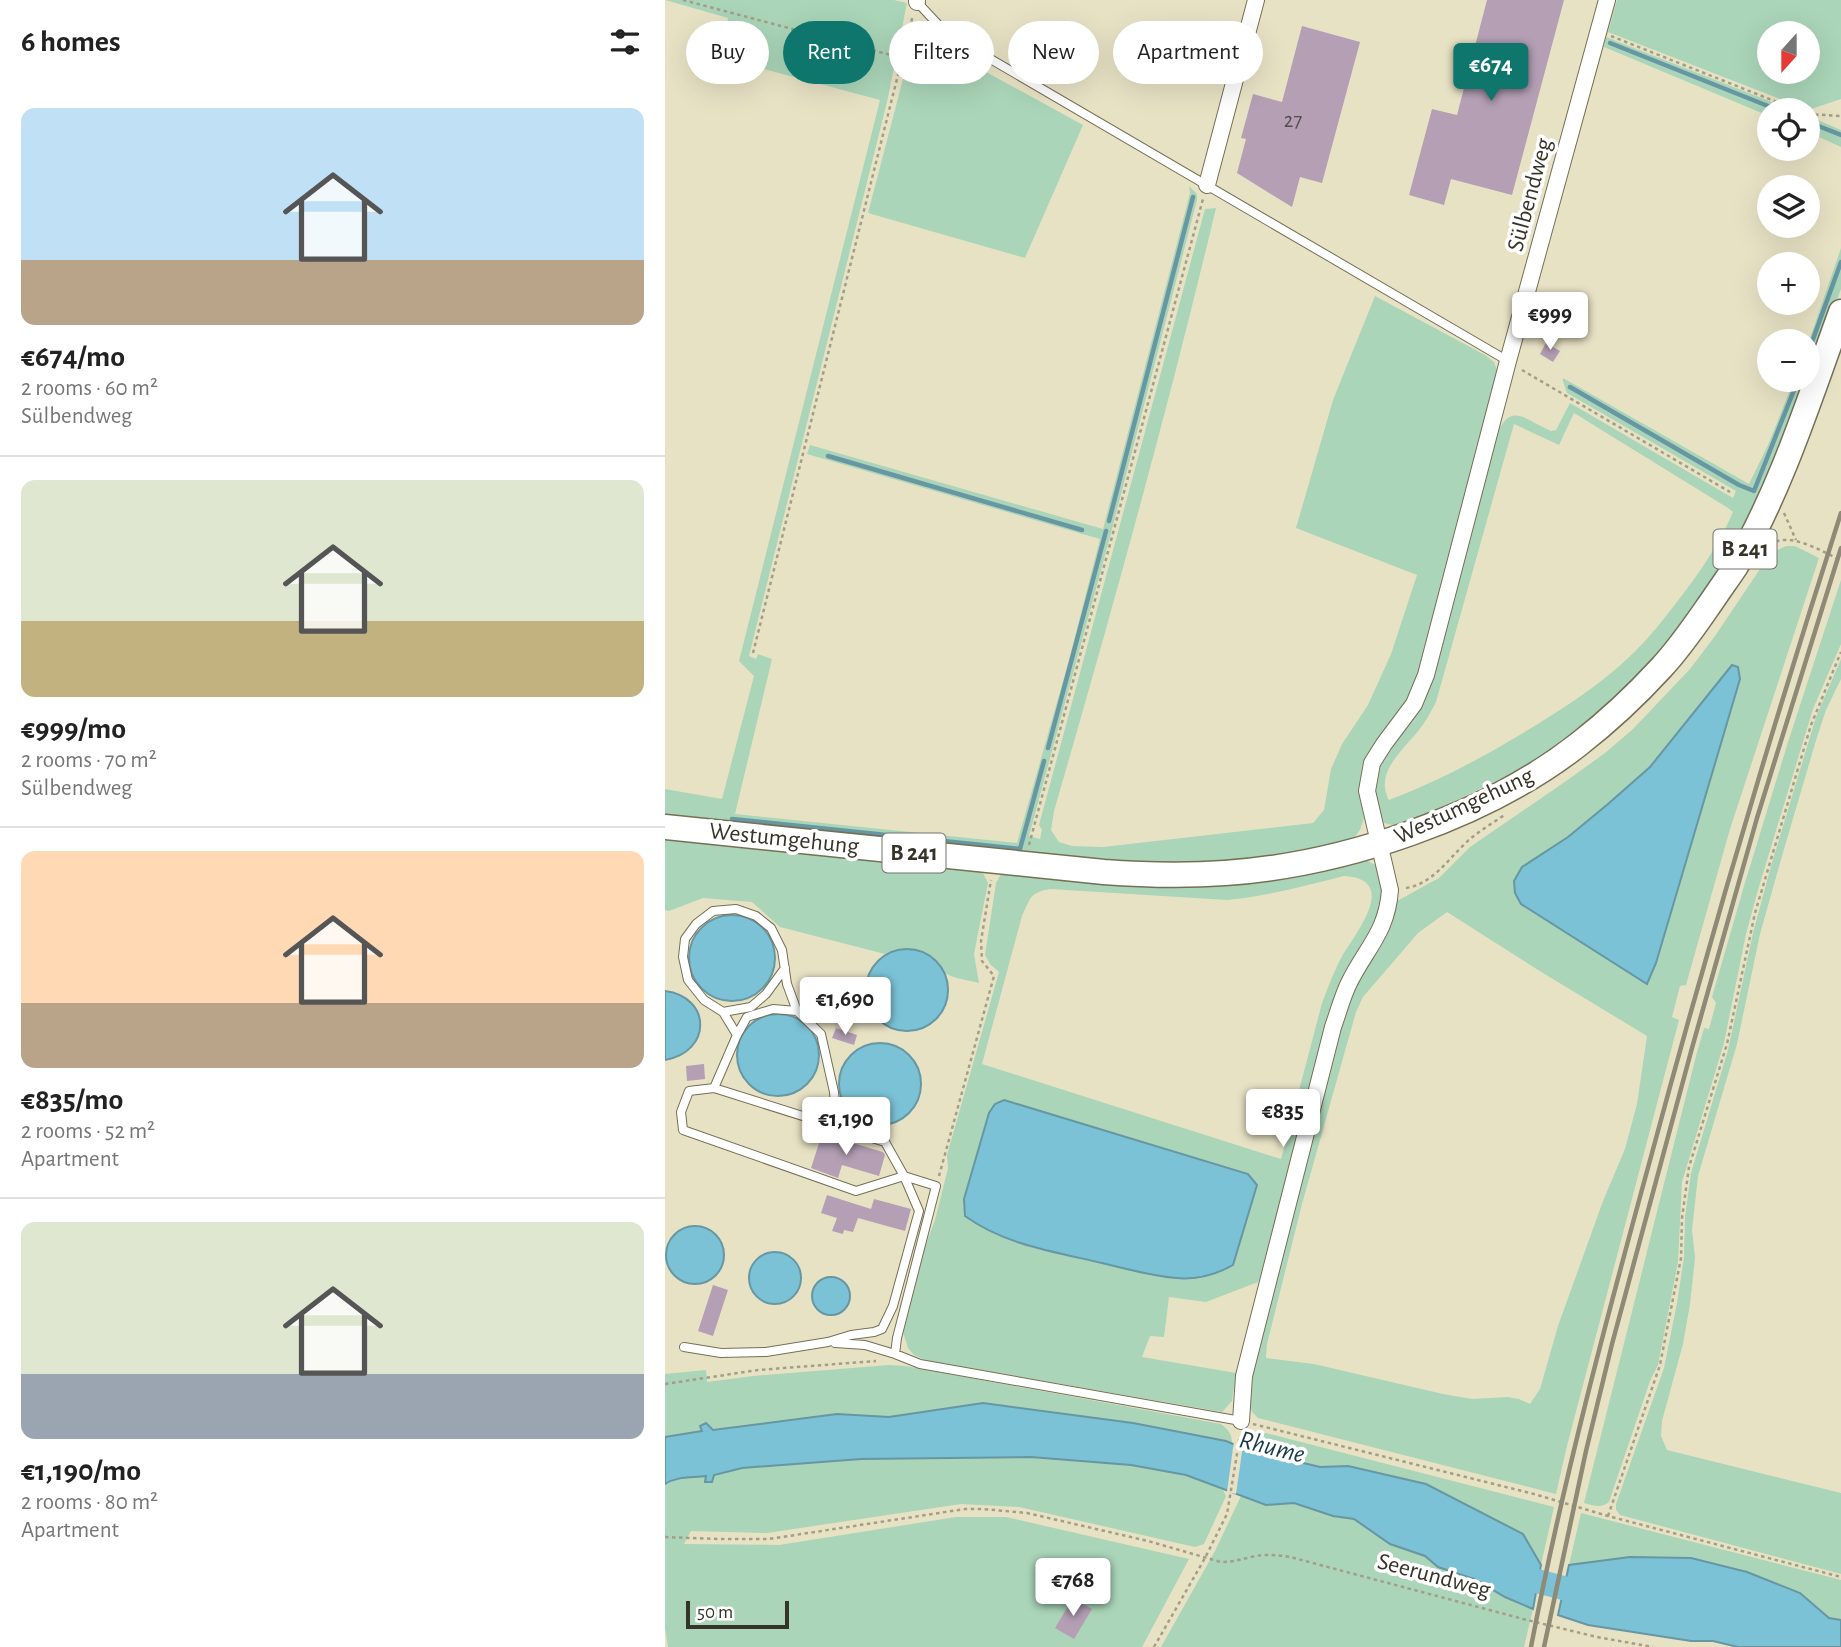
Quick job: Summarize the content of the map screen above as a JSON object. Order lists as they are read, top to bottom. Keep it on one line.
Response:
{"streets":{"main road":["B 241","Westumgehung"],"street":["Sülbendweg"],"path":["Seerundweg"]},"crossings":[["Sülbendweg","Westumgehung"]],"water":["Rhume"],"house_numbers":["27"],"scale_bar":"50 m","north":"bottom","page":{"heading":"6 homes","map_buttons":["+","−"],"chip":["Buy","Rent","Filters","New","Apartment"],"price":["€674","€999","€1,690","€835","€1,190","€768"],"list":[{"name":"€674/mo","note":"2 rooms · 60 m² · Sülbendweg"},{"name":"€999/mo","note":"2 rooms · 70 m² · Sülbendweg"},{"name":"€835/mo","note":"2 rooms · 52 m² · Apartment"},{"name":"€1,190/mo","note":"2 rooms · 80 m² · Apartment"}],"scale":"50 m"}}
